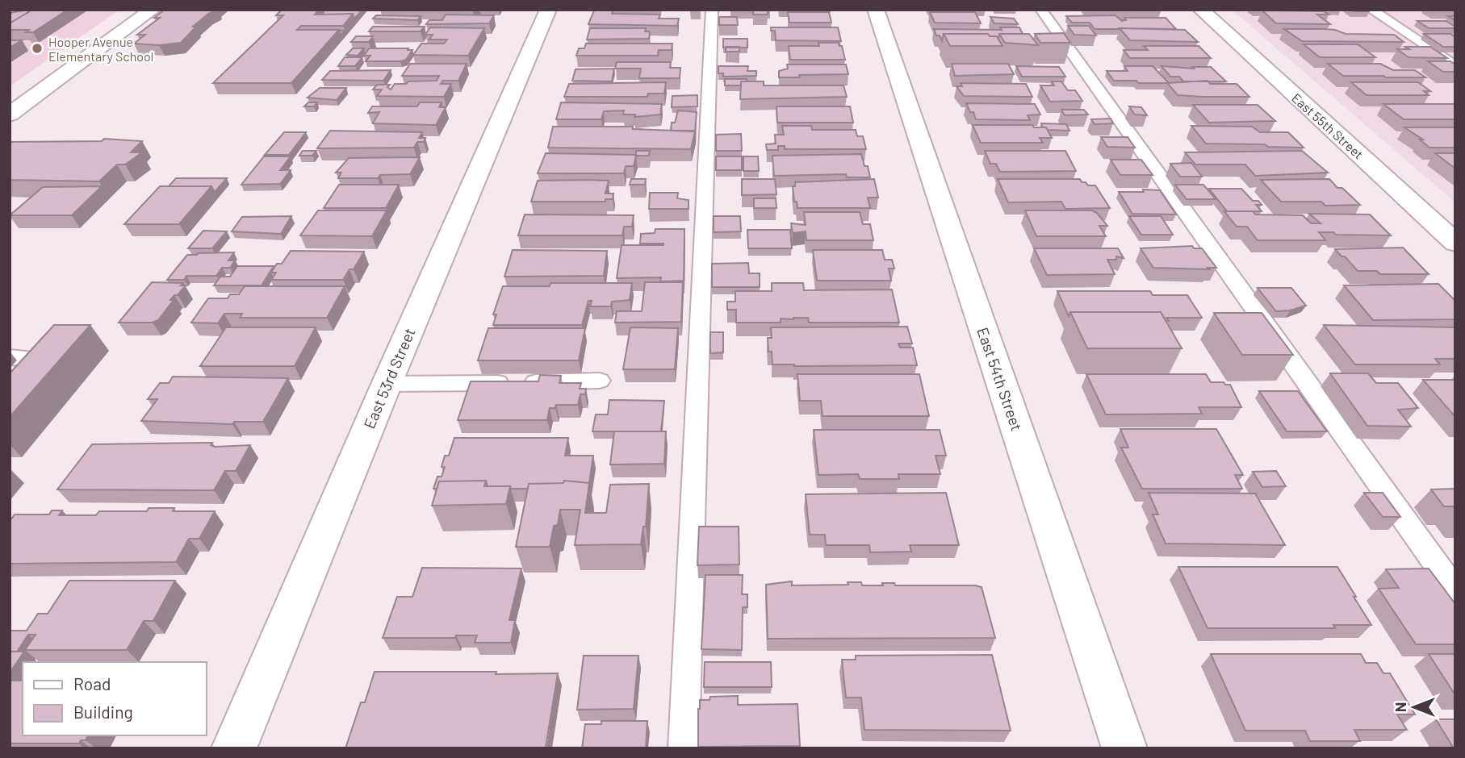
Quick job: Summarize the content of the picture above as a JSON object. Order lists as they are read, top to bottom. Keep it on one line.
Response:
{"streets":{"street":["East 55th Street","East 53rd Street","East 54th Street"]},"places":["Hooper Avenue Elementary School"],"legend":["Road","Building"],"north":"left"}
